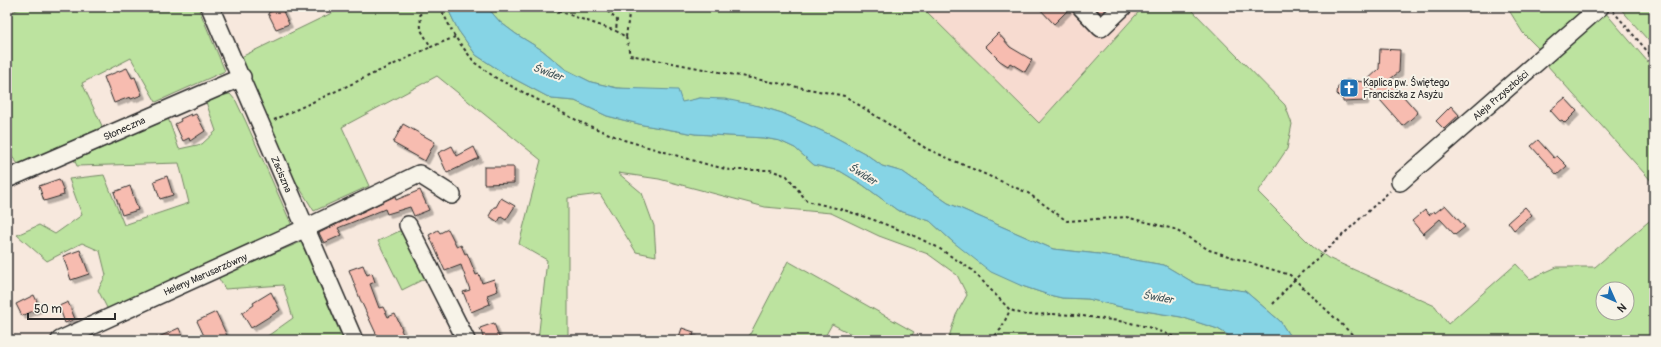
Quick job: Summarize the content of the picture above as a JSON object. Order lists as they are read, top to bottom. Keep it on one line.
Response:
{"streets":{"street":["Aleja Przyszłości","Słoneczna","Zaciszna","Heleny Marusarzówny"]},"crossings":[["Słoneczna","Zaciszna"],["Zaciszna","Heleny Marusarzówny"]],"water":["Świder"],"places":{"church":["Kaplica pw. Świętego Franciszka z Asyżu"]},"scale_bar":"50 m","north":"bottom right"}
